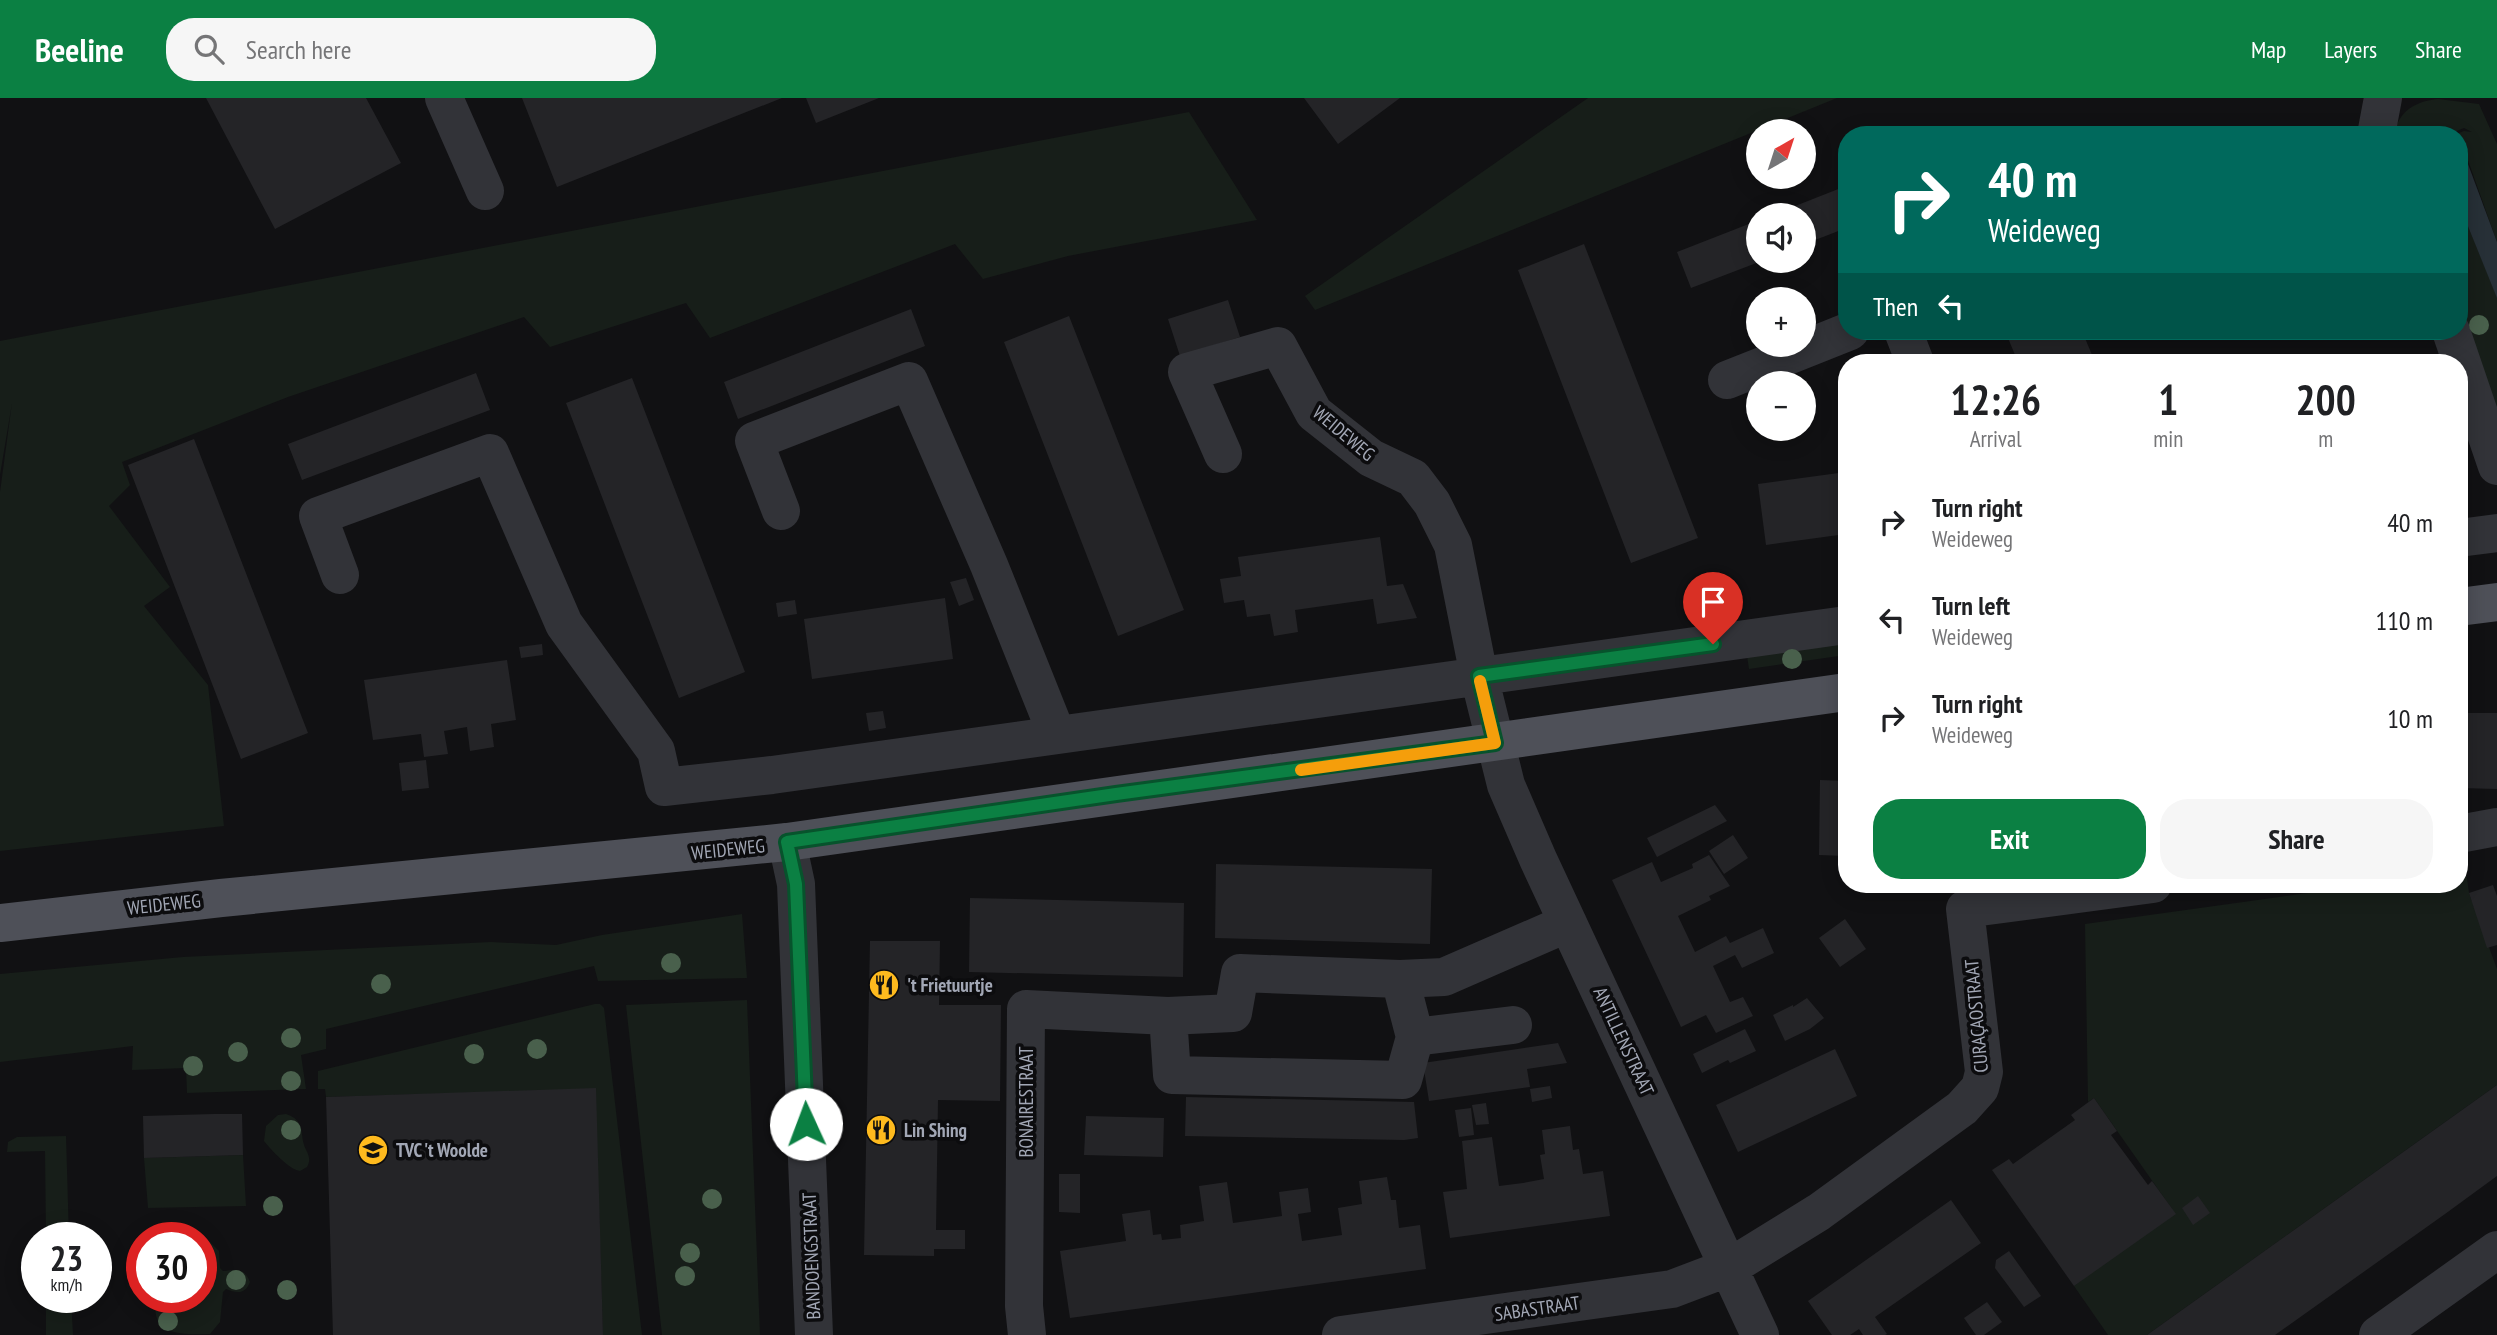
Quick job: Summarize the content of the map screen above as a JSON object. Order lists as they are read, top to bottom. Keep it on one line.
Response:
{"streets":{"main road":["WEIDEWEG"],"street":["CURAÇAOSTRAAT","ANTILLENSTRAAT","BONAIRESTRAAT","BANDOENGSTRAAT","SABASTRAAT"]},"crossings":[["WEIDEWEG","ANTILLENSTRAAT"],["WEIDEWEG","BANDOENGSTRAAT"],["CURAÇAOSTRAAT","ANTILLENSTRAAT"],["CURAÇAOSTRAAT","SABASTRAAT"],["ANTILLENSTRAAT","BONAIRESTRAAT"],["ANTILLENSTRAAT","SABASTRAAT"]],"places":{"restaurant":["'t Frietuurtje","Lin Shing"],"school or university":["TVC 't Woolde"]},"north":"top right","page":{"header":"Beeline","search":"Search here","nav":["Map","Layers","Share"],"map_buttons":["+","−"],"turn":["40 m","Weideweg"],"then":"Then","eta":["12:26","Arrival","1","min","200","m"],"list":[{"name":"Turn right","note":"Weideweg","value":"40 m"},{"name":"Turn left","note":"Weideweg","value":"110 m"},{"name":"Turn right","note":"Weideweg","value":"10 m"}],"buttons":["Exit","Share"],"speed":"23 km/h","limit":"30"}}
